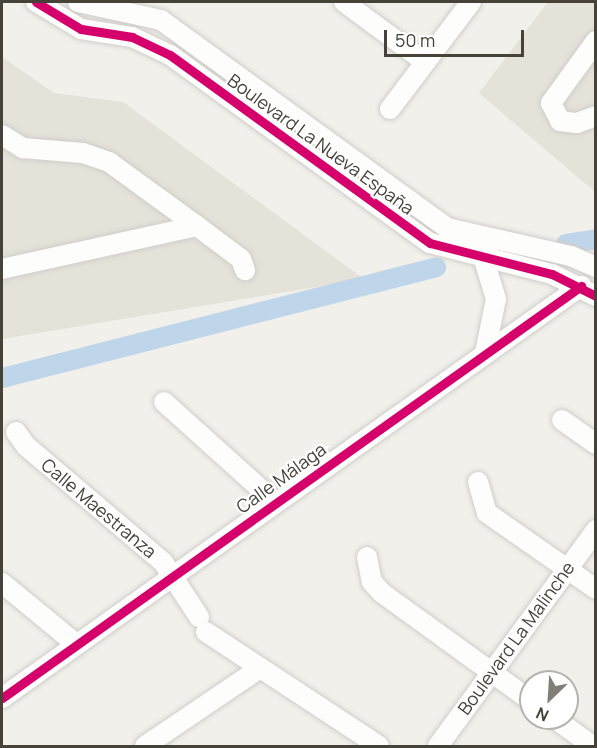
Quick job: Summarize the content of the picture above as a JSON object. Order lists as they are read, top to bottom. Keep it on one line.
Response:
{"streets":{"street":["Boulevard La Nueva España","Calle Málaga","Calle Maestranza","Boulevard La Malinche"]},"crossings":[["Boulevard La Nueva España","Calle Málaga"],["Calle Málaga","Calle Maestranza"]],"scale_bar":"50 m","north":"bottom left"}
